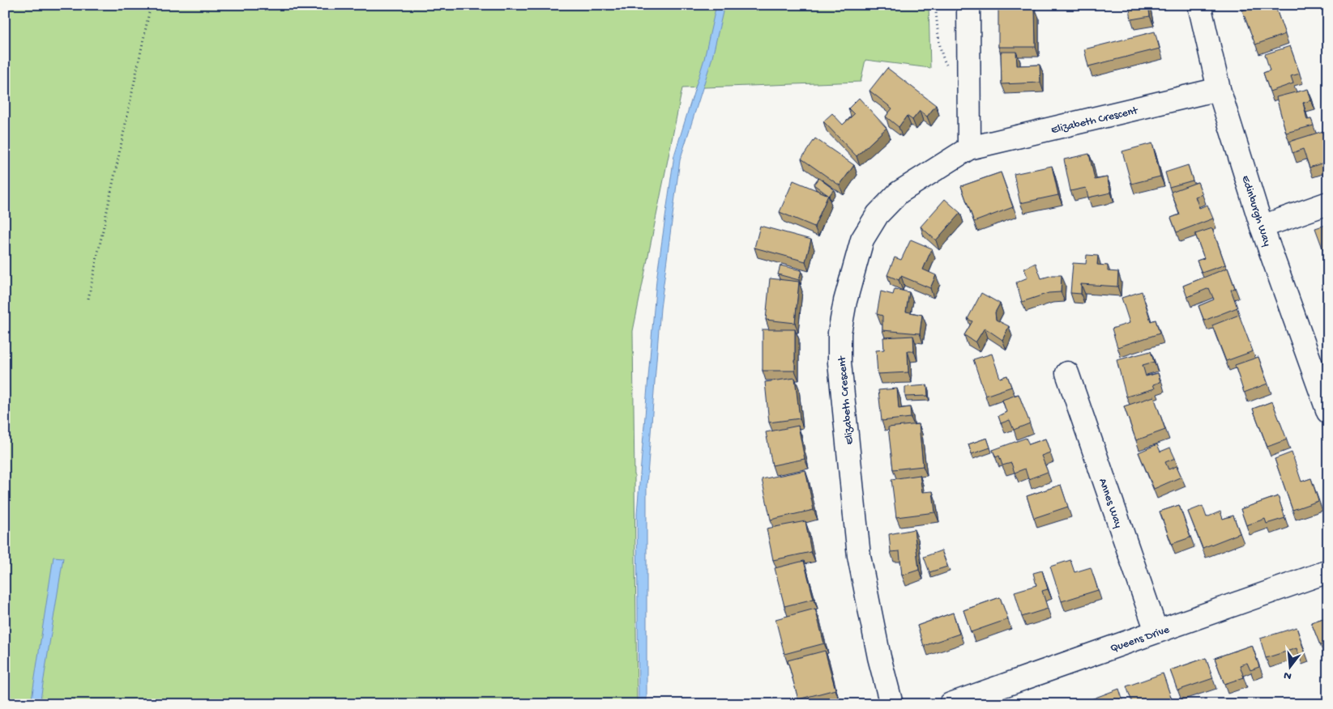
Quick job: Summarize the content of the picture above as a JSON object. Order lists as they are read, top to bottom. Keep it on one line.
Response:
{"streets":{"street":["Elizabeth Crescent","Edinburgh Way","Annes Way","Queens Drive"]},"crossings":[["Elizabeth Crescent","Edinburgh Way"],["Annes Way","Queens Drive"]],"north":"bottom"}
